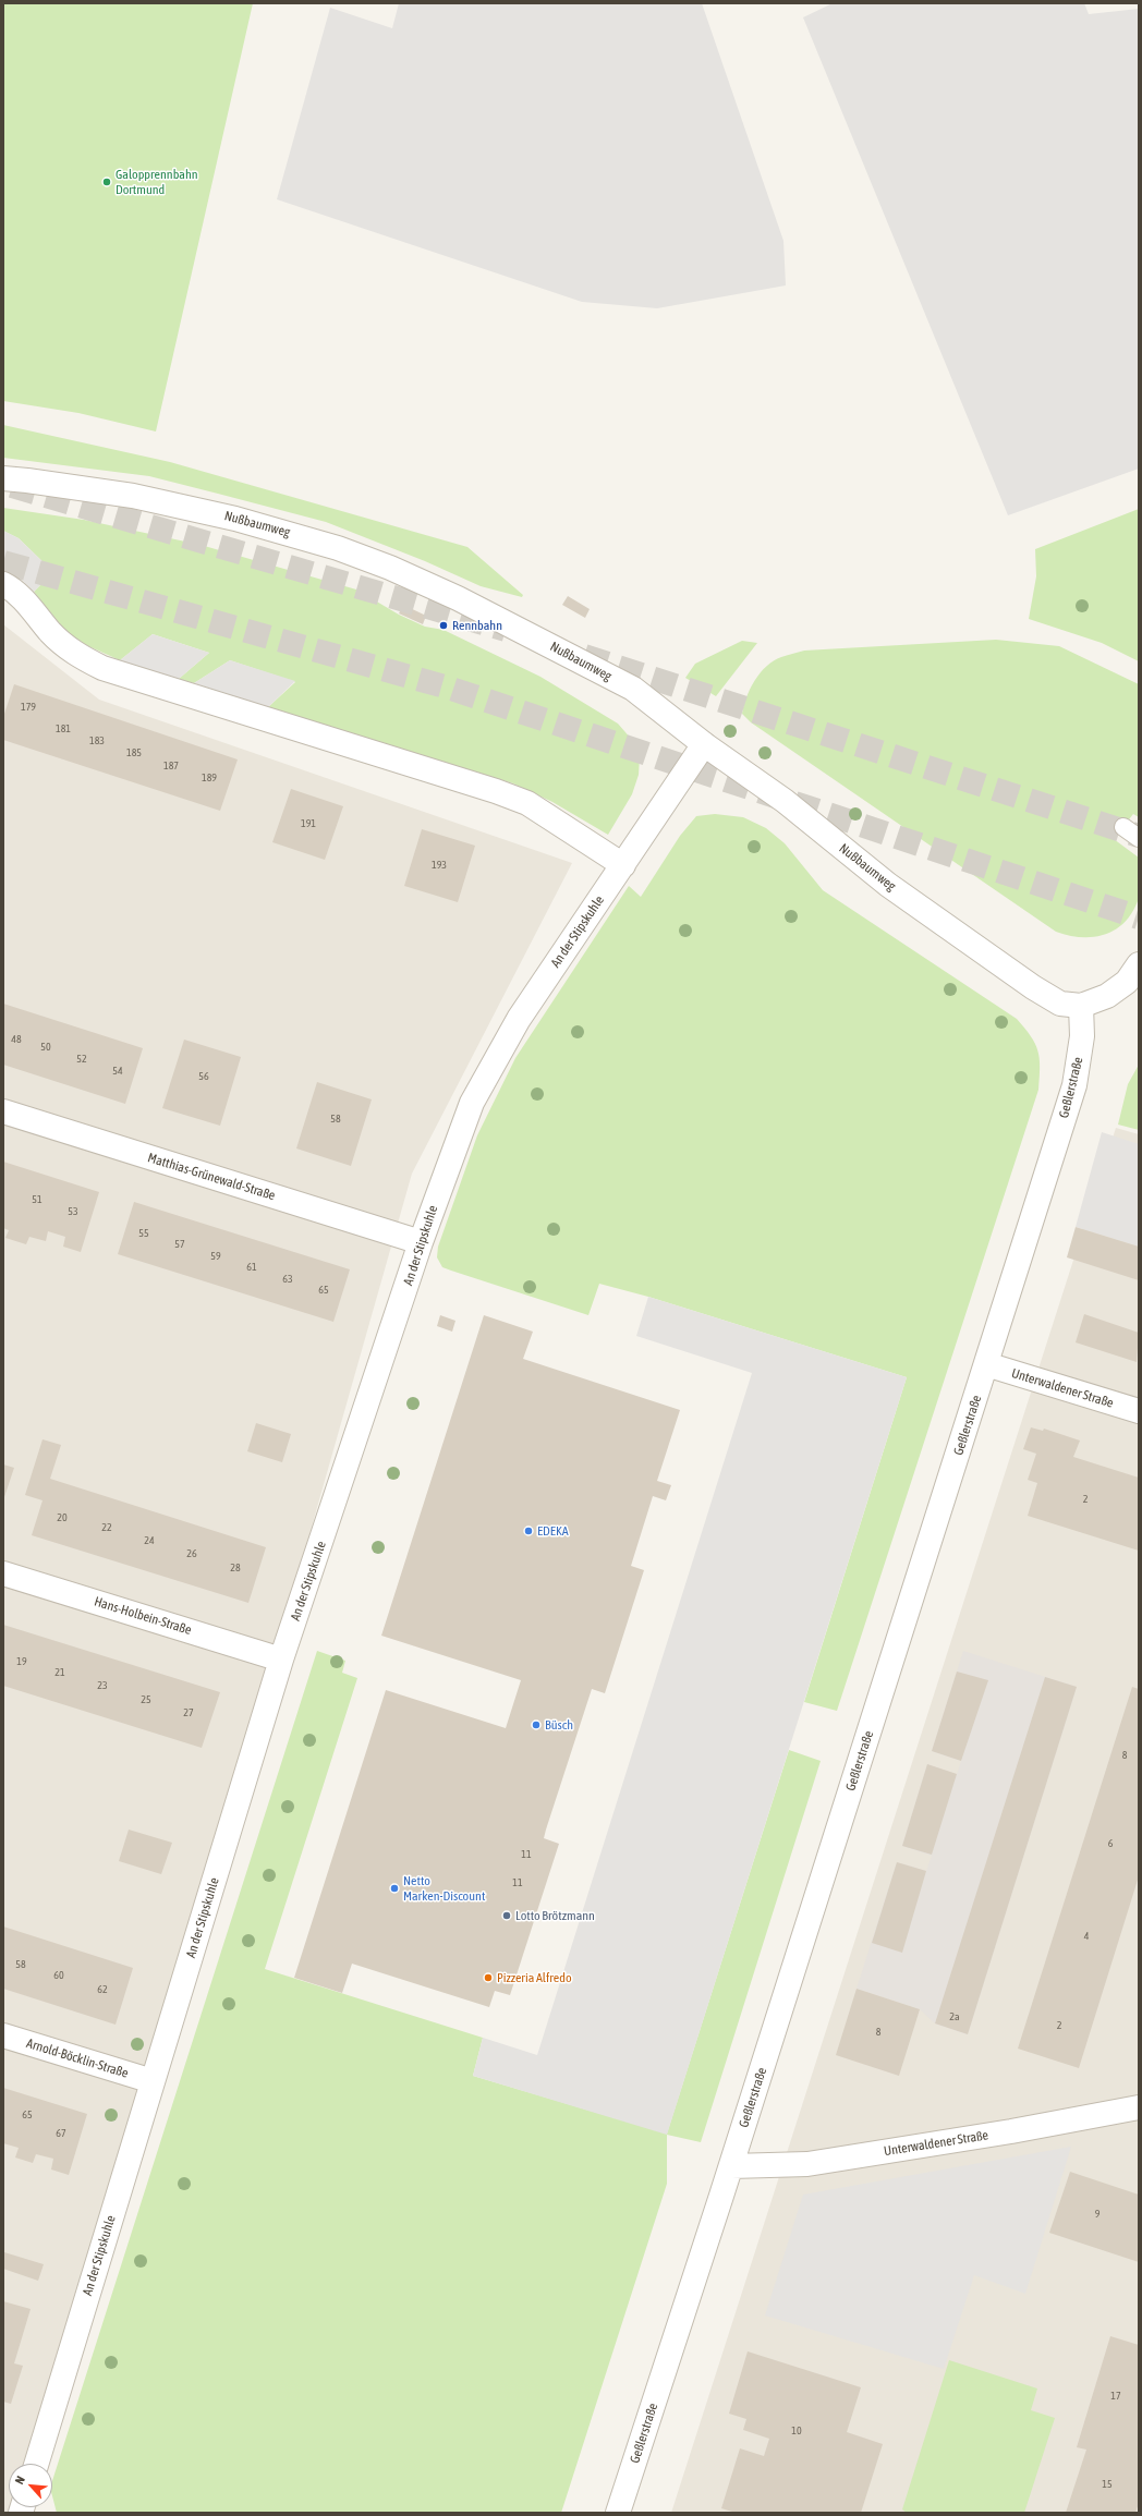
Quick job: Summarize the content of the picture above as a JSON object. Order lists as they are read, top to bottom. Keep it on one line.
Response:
{"streets":{"street":["Nußbaumweg","An der Stipskuhle","Geßlerstraße","Matthias-Grünewald-Straße","Unterwaldener Straße","Hans-Holbein-Straße","Arnold-Böcklin-Straße"]},"crossings":[["Nußbaumweg","An der Stipskuhle"],["Nußbaumweg","Geßlerstraße"],["An der Stipskuhle","Matthias-Grünewald-Straße"],["An der Stipskuhle","Hans-Holbein-Straße"],["An der Stipskuhle","Arnold-Böcklin-Straße"],["Geßlerstraße","Unterwaldener Straße"]],"places":["Galopprennbahn Dortmund","Rennbahn","EDEKA","Büsch","Netto Marken-Discount","Lotto Brötzmann","Pizzeria Alfredo"],"house_numbers":["179","181","183","185","187","189","191","193","48","50","52","54","56","58","51","53","55","57","59","61","63","65","2","20","22","24","26","28","19","21","23","25","27","8","6","11","11","4","58","60","62","2a","2","8","65","67","9","17","10","15"],"north":"top left"}
